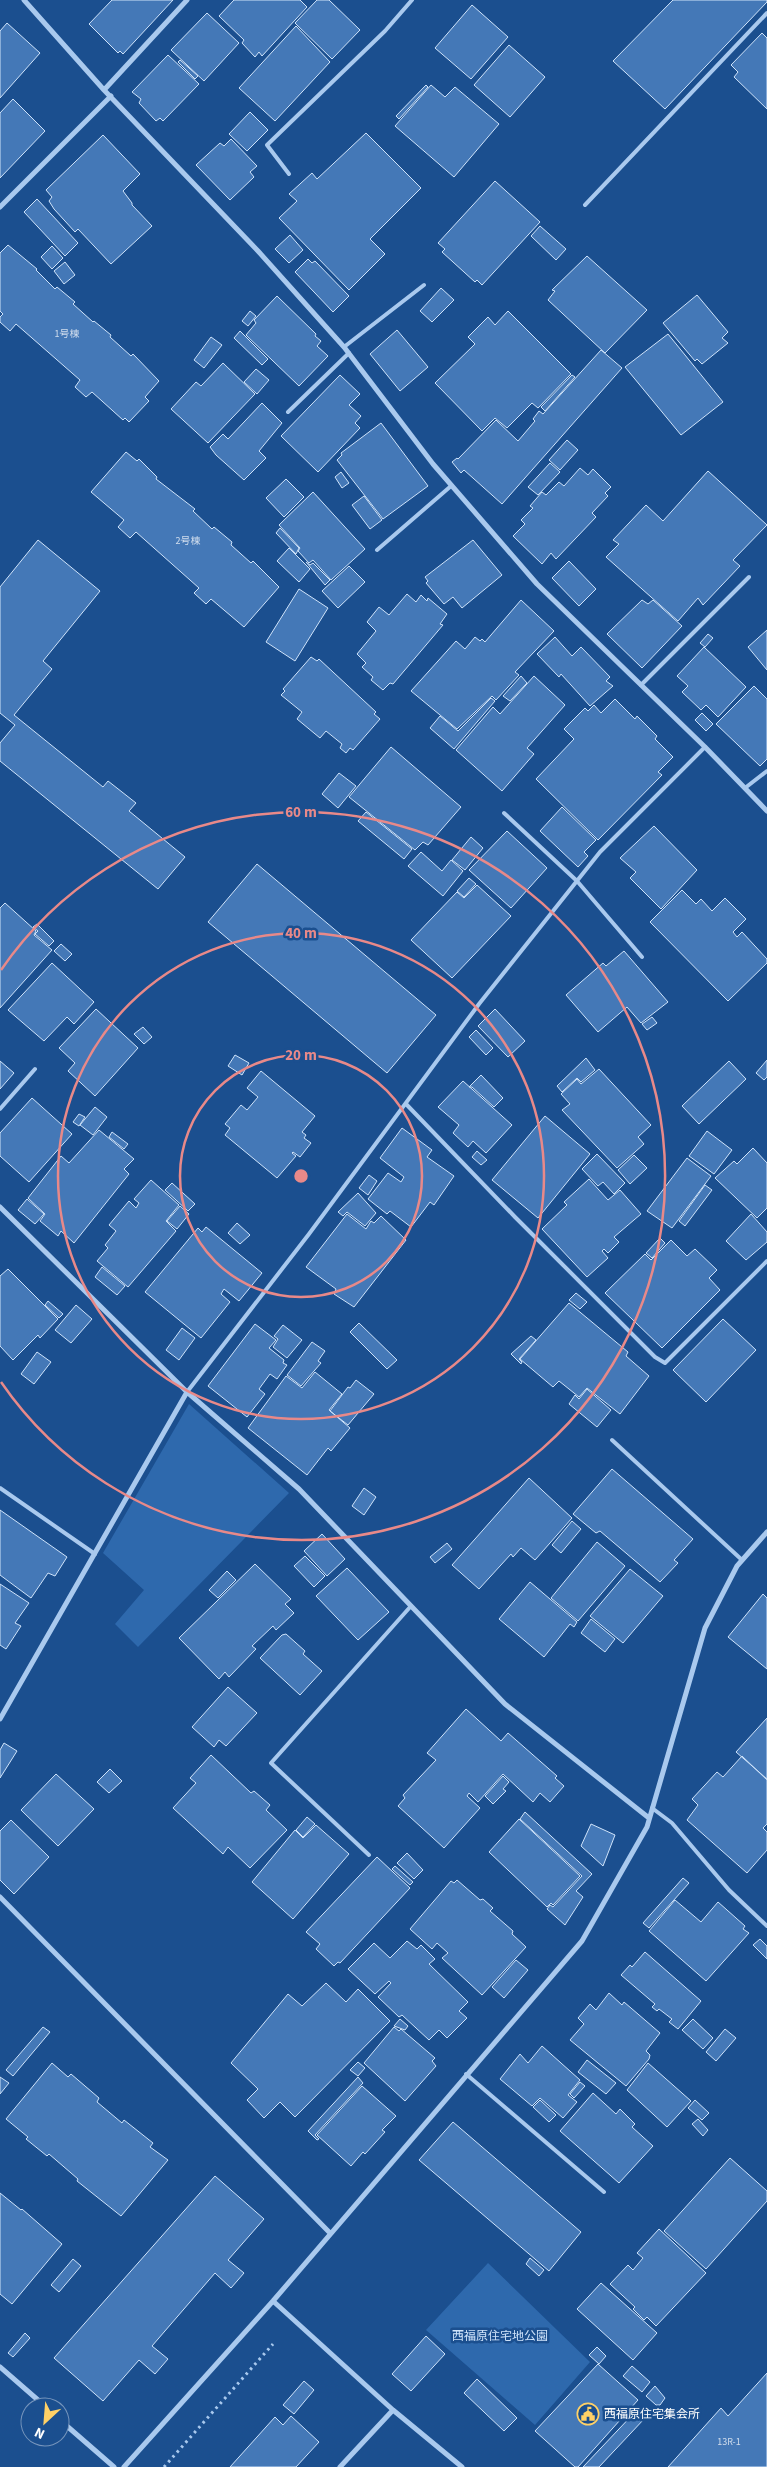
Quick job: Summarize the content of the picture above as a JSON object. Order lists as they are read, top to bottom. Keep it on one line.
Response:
{"parks":["西福原住宅地公園"],"places":{"public building":["西福原住宅集会所"]},"house_numbers":["1号棟","2号棟","13R-1"],"north":"bottom left","rings":["60 m","40 m","20 m"]}
